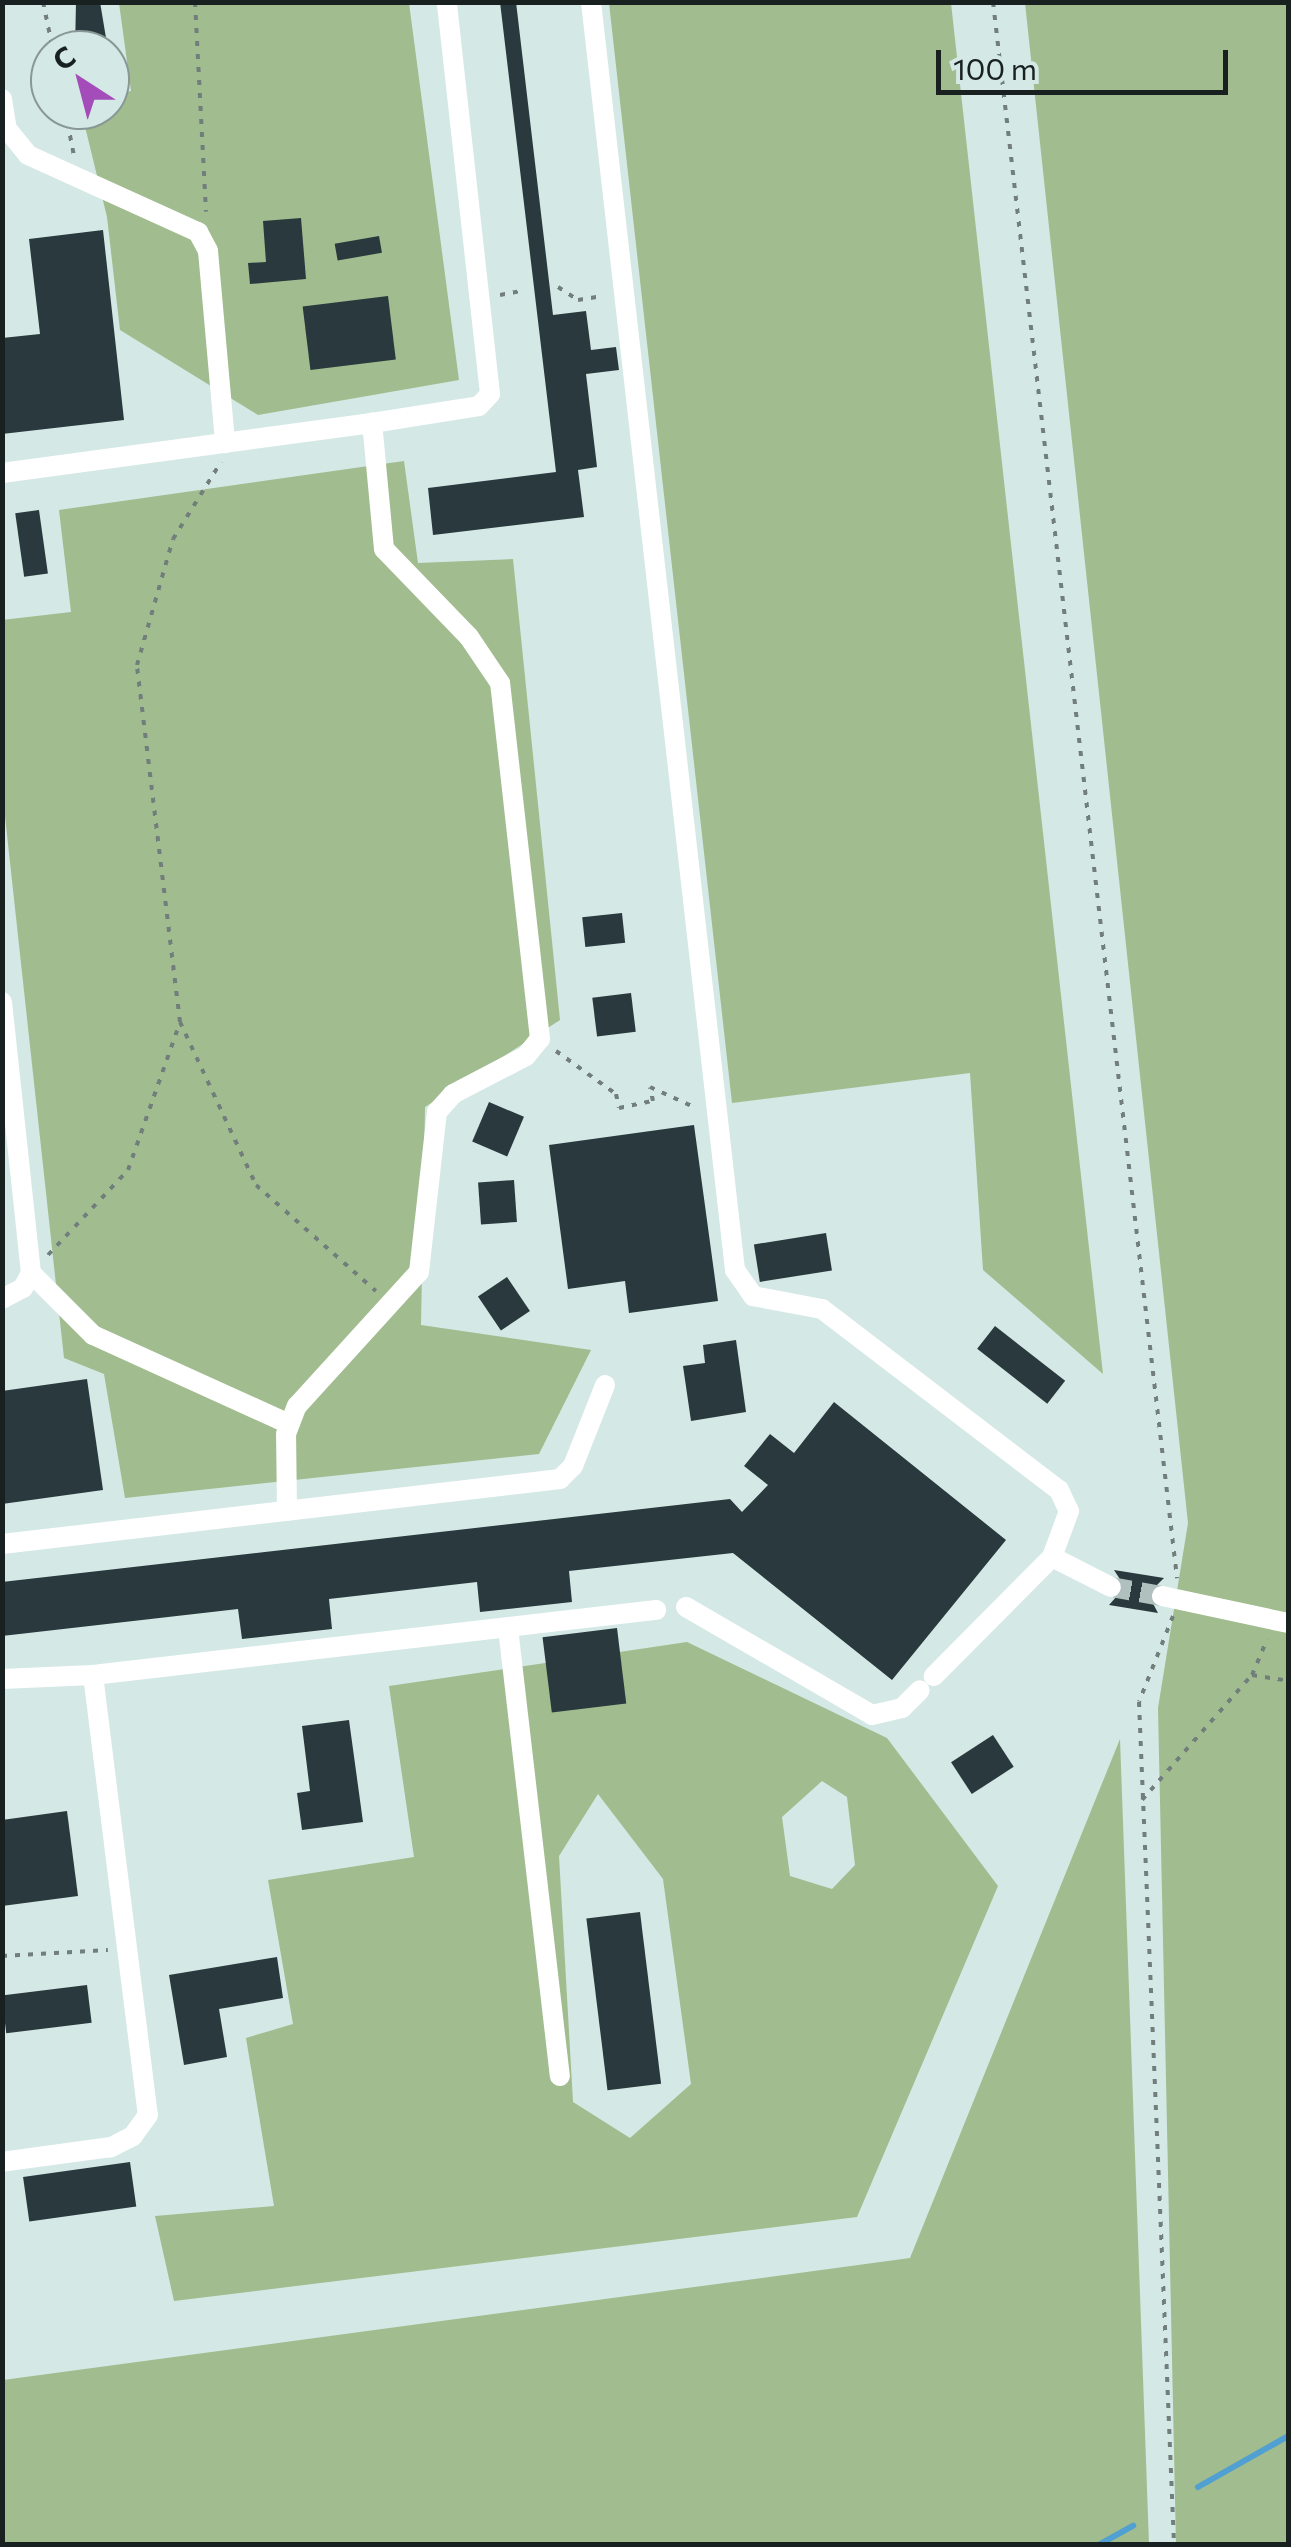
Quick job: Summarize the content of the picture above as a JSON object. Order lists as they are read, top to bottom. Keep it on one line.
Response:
{"scale_bar":"100 m","north":"top left"}
